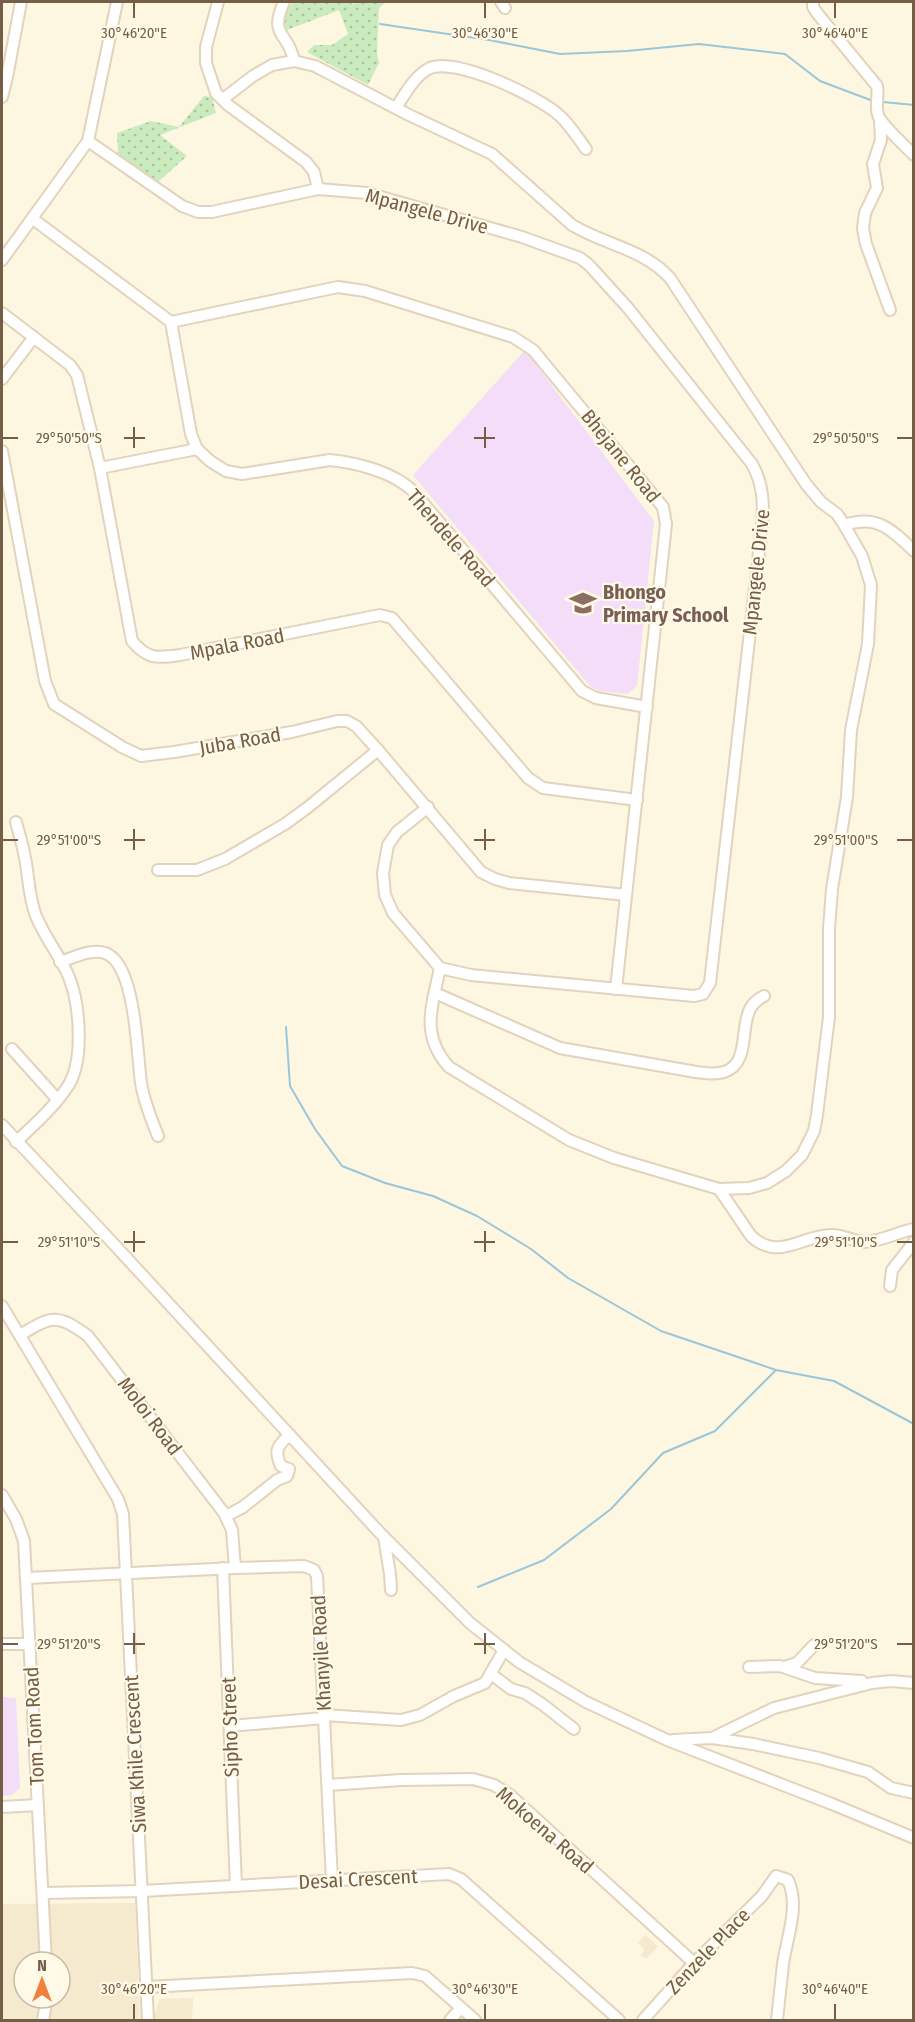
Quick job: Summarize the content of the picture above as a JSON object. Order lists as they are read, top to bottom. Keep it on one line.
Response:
{"streets":{"street":["Mpangele Drive","Bhejane Road","Thendele Road","Mpala Road","Juba Road","Moloi Road","Khanyile Road","Tom Tom Road","Sipho Street","Siwa Khile Crescent","Mokoena Road","Desai Crescent","Zenzele Place"]},"crossings":[["Mpangele Drive","Bhejane Road"],["Bhejane Road","Thendele Road"],["Bhejane Road","Mpala Road"],["Bhejane Road","Juba Road"],["Moloi Road","Khanyile Road"],["Moloi Road","Siwa Khile Crescent"],["Khanyile Road","Tom Tom Road"],["Khanyile Road","Sipho Street"],["Khanyile Road","Siwa Khile Crescent"],["Khanyile Road","Mokoena Road"],["Khanyile Road","Desai Crescent"],["Tom Tom Road","Desai Crescent"],["Sipho Street","Desai Crescent"],["Siwa Khile Crescent","Desai Crescent"],["Mokoena Road","Zenzele Place"]],"places":{"school or university":["Bhongo Primary School"]},"north":"top","coordinates":["30°46'20\"E","30°46'30\"E","30°46'40\"E","29°50'50\"S","29°51'00\"S","29°51'10\"S","29°51'20\"S"]}
